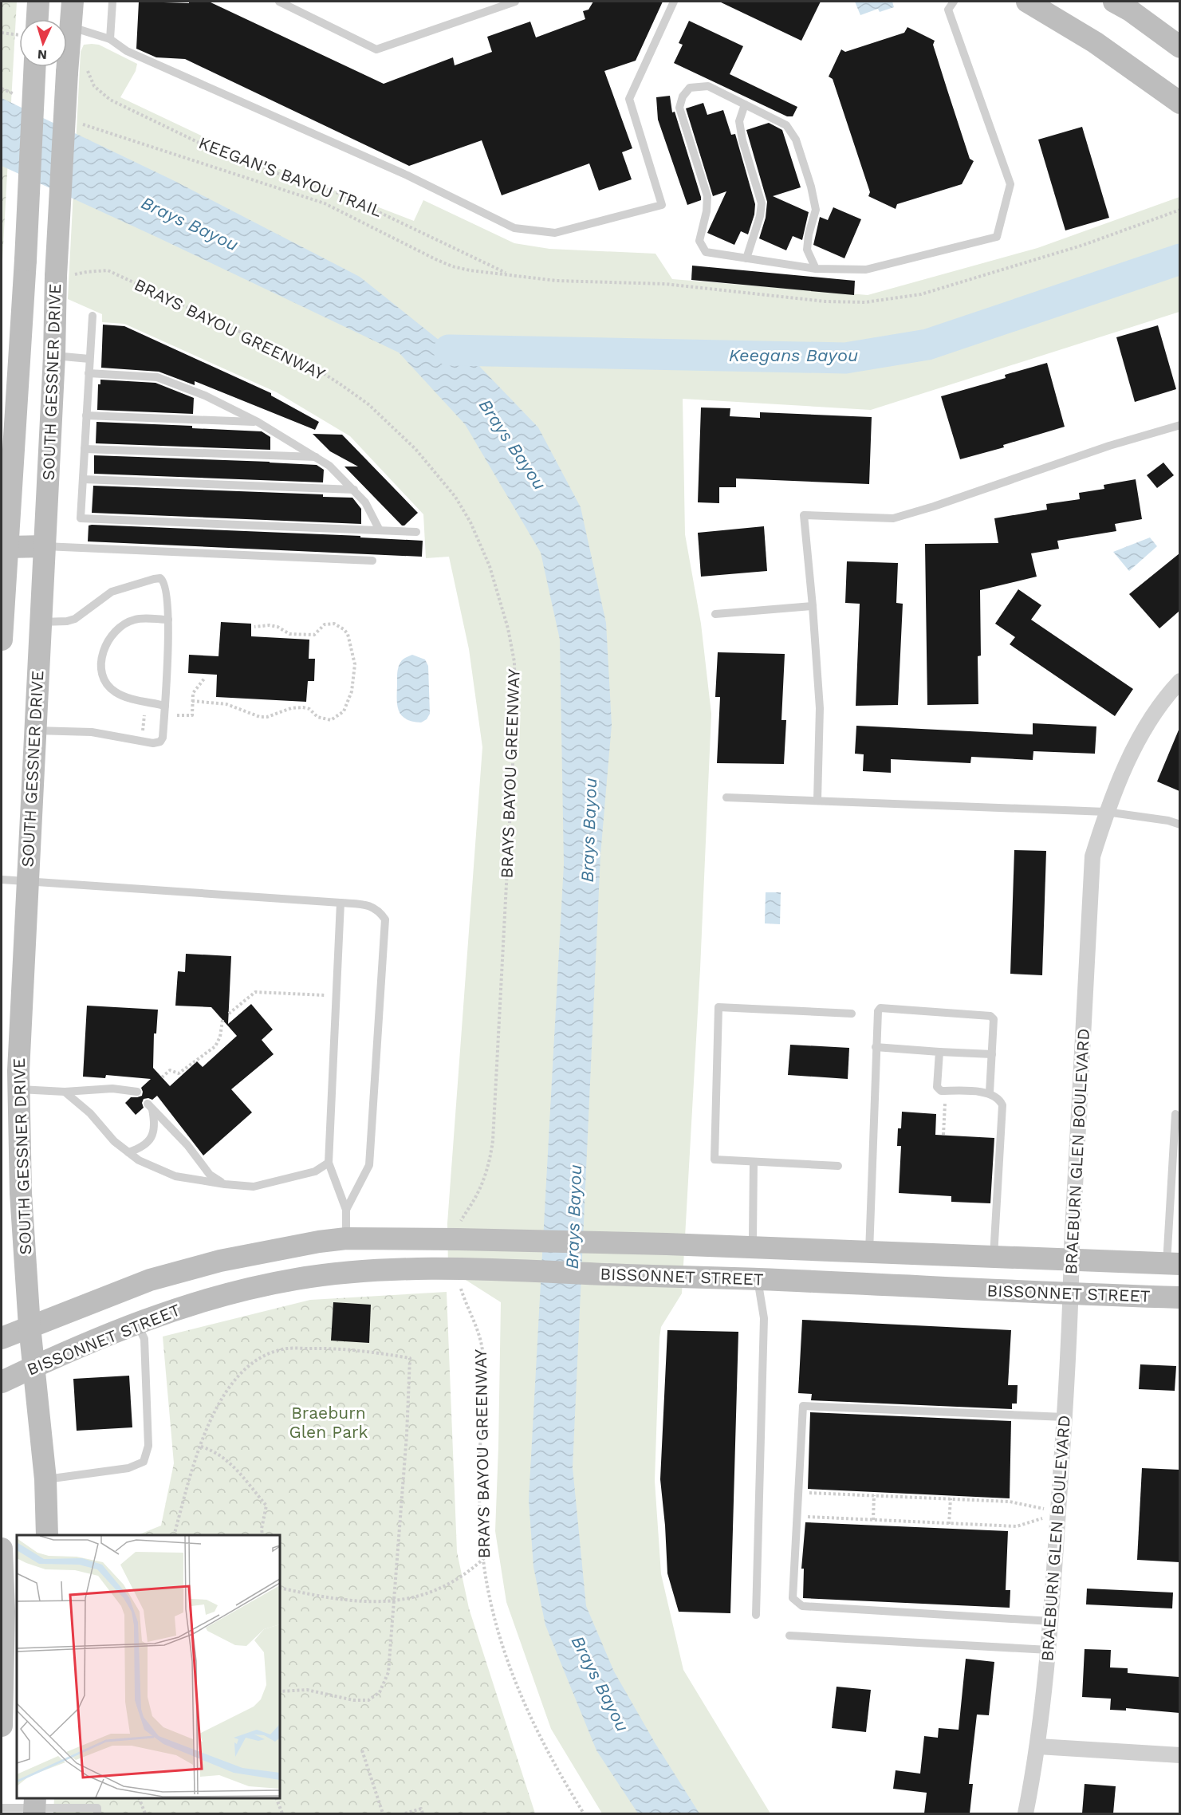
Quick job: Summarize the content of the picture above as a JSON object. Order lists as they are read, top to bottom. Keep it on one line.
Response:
{"streets":{"main road":["SOUTH GESSNER DRIVE","BISSONNET STREET"],"street":["BRAEBURN GLEN BOULEVARD"],"path":["KEEGAN'S BAYOU TRAIL","BRAYS BAYOU GREENWAY"]},"crossings":[["KEEGAN'S BAYOU TRAIL","SOUTH GESSNER DRIVE"],["BRAYS BAYOU GREENWAY","SOUTH GESSNER DRIVE"],["BRAYS BAYOU GREENWAY","BISSONNET STREET"],["SOUTH GESSNER DRIVE","BISSONNET STREET"],["BRAEBURN GLEN BOULEVARD","BISSONNET STREET"]],"water":["Brays Bayou","Keegans Bayou"],"parks":["Braeburn Glen Park"],"north":"bottom"}
